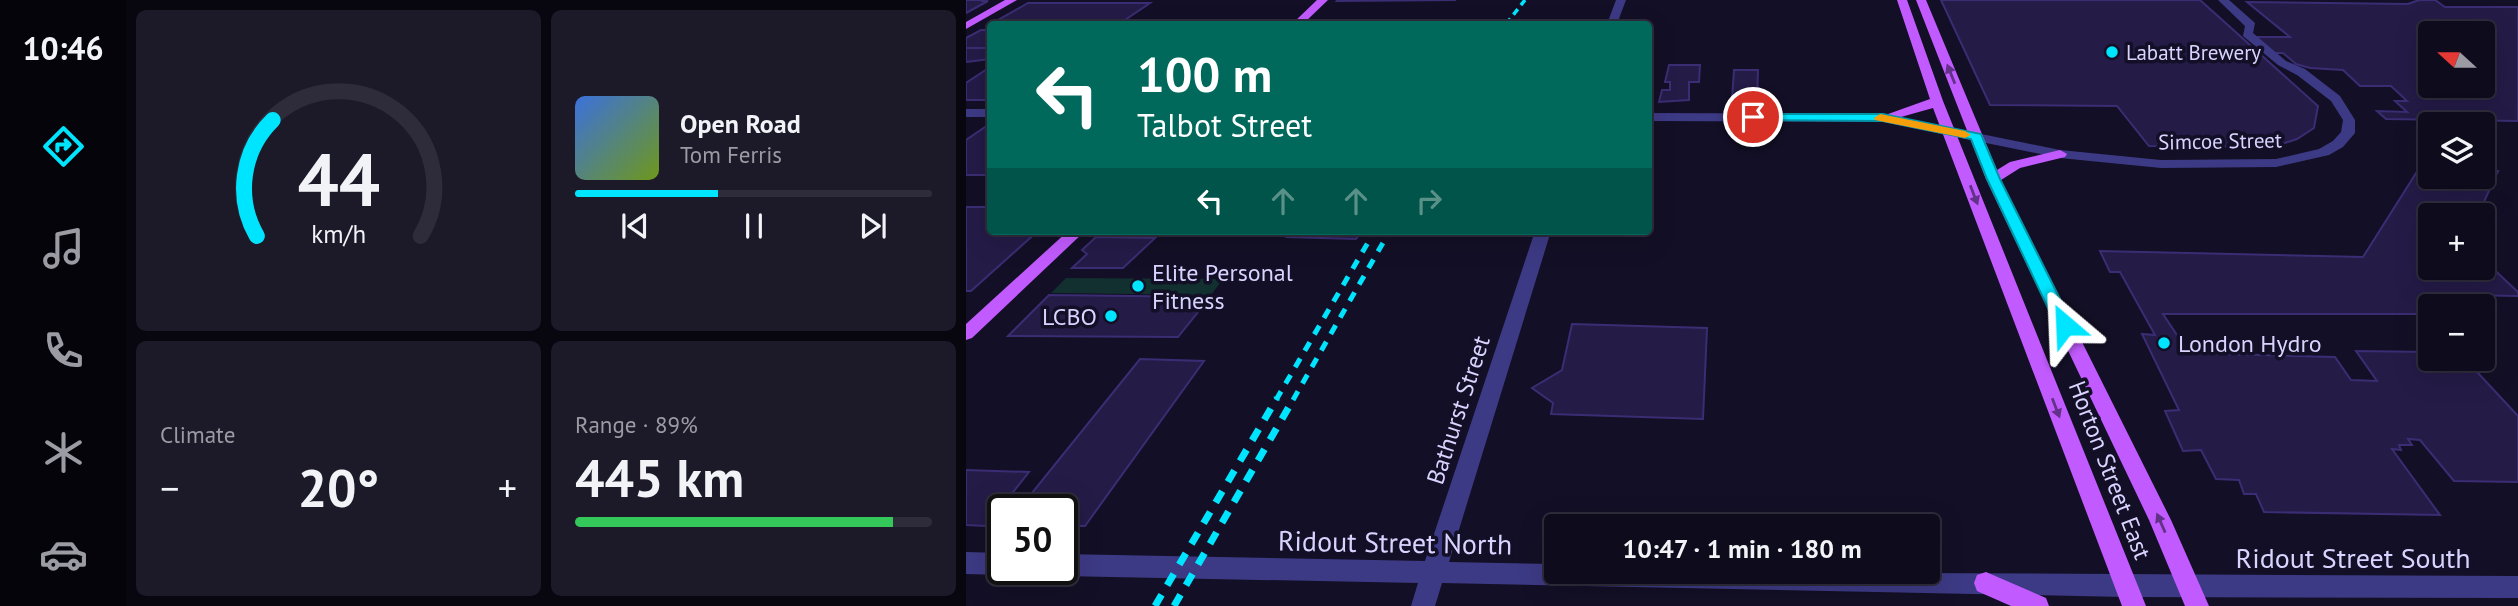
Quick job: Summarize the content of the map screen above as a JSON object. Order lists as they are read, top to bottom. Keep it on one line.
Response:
{"streets":{"main road":["Horton Street East"],"street":["Simcoe Street","Bathurst Street","Ridout Street North","Ridout Street South"]},"crossings":[["Simcoe Street","Horton Street East"],["Bathurst Street","Ridout Street North"],["Horton Street East","Ridout Street North"],["Horton Street East","Ridout Street South"],["Ridout Street North","Ridout Street South"]],"places":["Labatt Brewery","Elite Personal Fitness","LCBO","London Hydro"],"north":"left","page":{"tabs":"10:46","map_buttons":["+","−"],"turn":["100 m","Talbot Street"],"song":["Open Road","Tom Ferris"],"tile":["Climate",["Range · 89%","445 km"]],"heat":["−","20°","+"],"limit":"50","trip":"10:47 · 1 min · 180 m","gauge":["44","km/h"]}}
